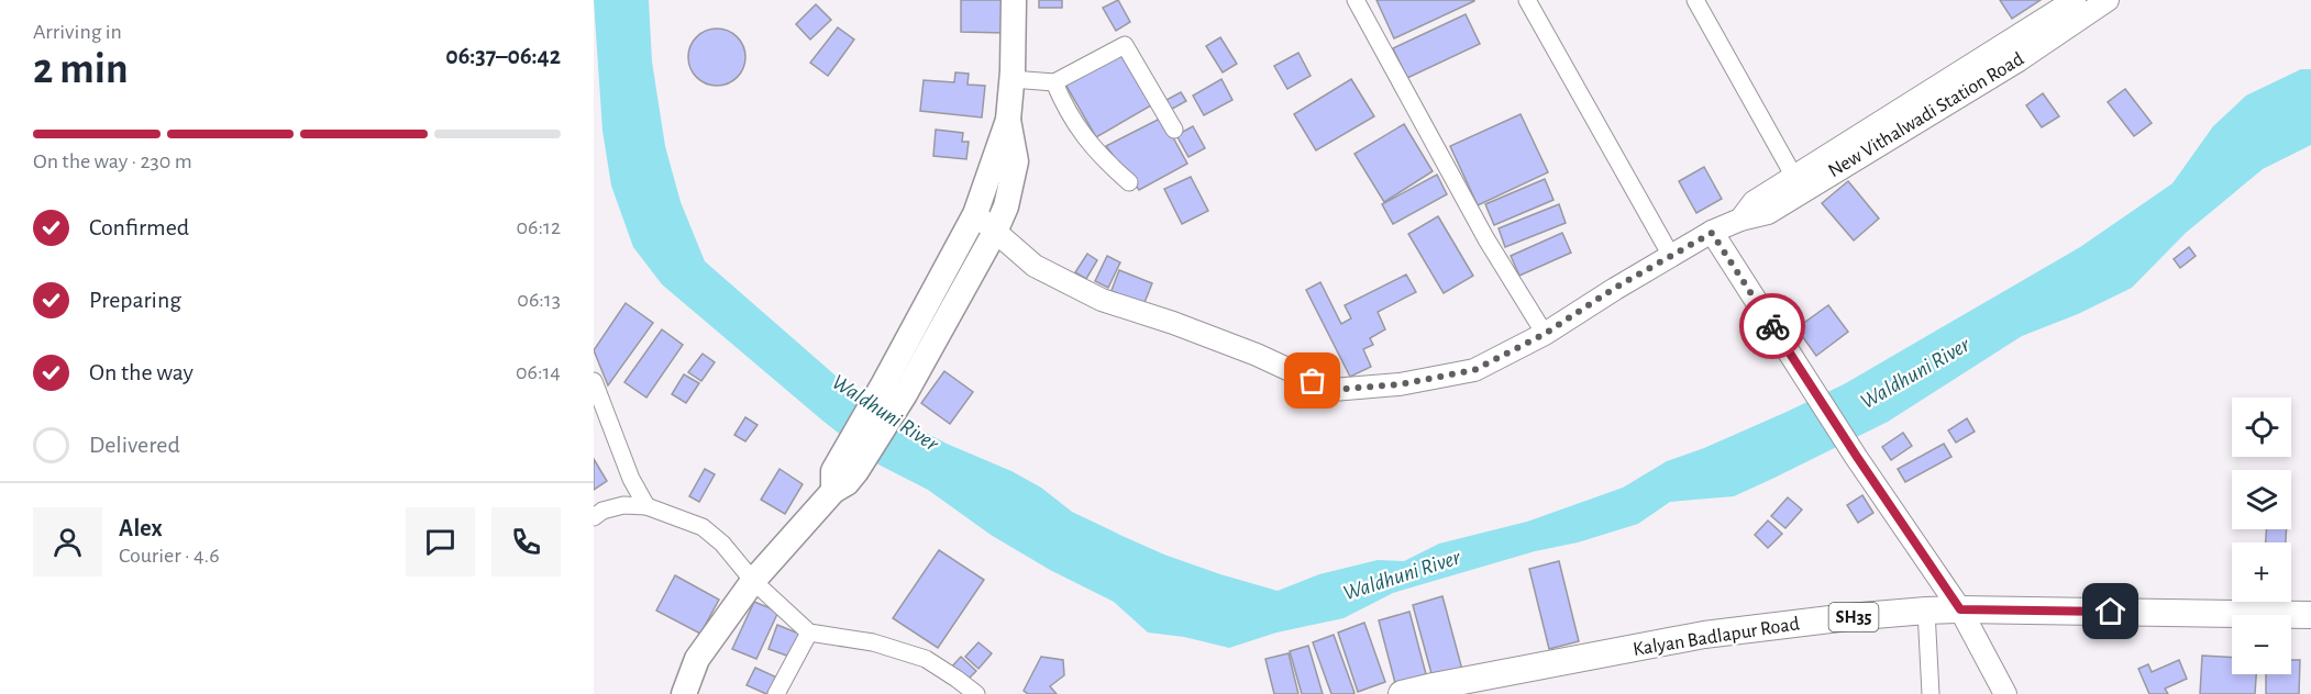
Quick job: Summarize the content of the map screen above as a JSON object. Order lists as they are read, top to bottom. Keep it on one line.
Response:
{"streets":{"main road":["SH35","Kalyan Badlapur Road"],"street":["New Vithalwadi Station Road"]},"water":["Waldhuni River"],"page":{"heading":["2 min","Arriving in","06:37–06:42"],"panel":["Alex","Courier · 4.6"],"bar":"On the way · 230 m","list":[["Confirmed","06:12"],["Preparing","06:13"],["On the way","06:14"],"Delivered"],"map_buttons":["+","−"]}}
